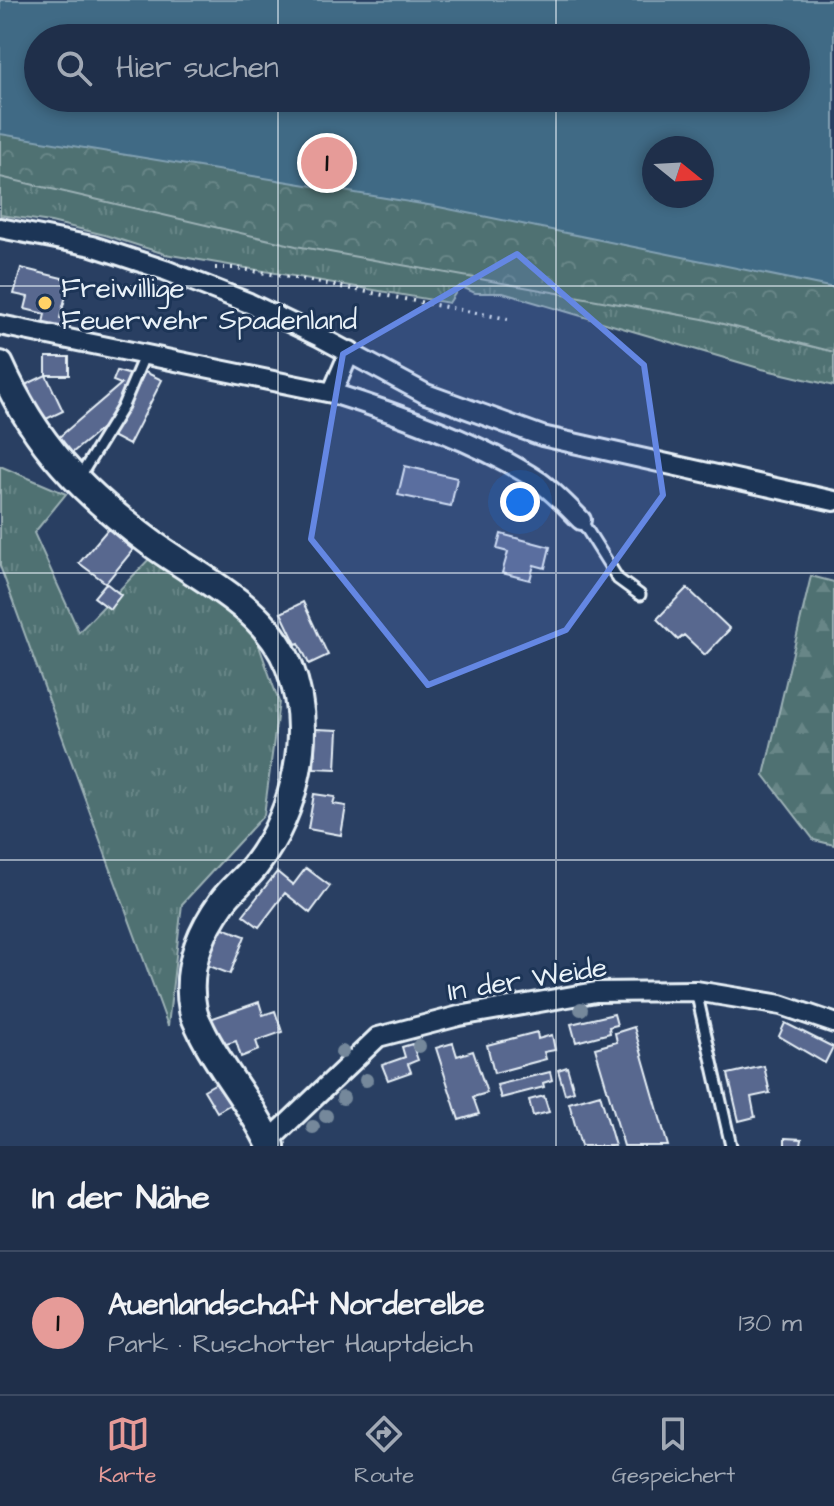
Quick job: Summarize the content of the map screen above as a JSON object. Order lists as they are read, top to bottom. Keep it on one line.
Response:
{"streets":{"street":["In der Weide"]},"places":["Freiwillige Feuerwehr Spadenland"],"north":"right","page":{"search":"Hier suchen","pins":"1","heading":"In der Nähe","list":[{"mark":"1","name":"Auenlandschaft Norderelbe","note":"Park · Ruschorter Hauptdeich","value":"130 m"}],"nav":["Karte","Route","Gespeichert"]}}
